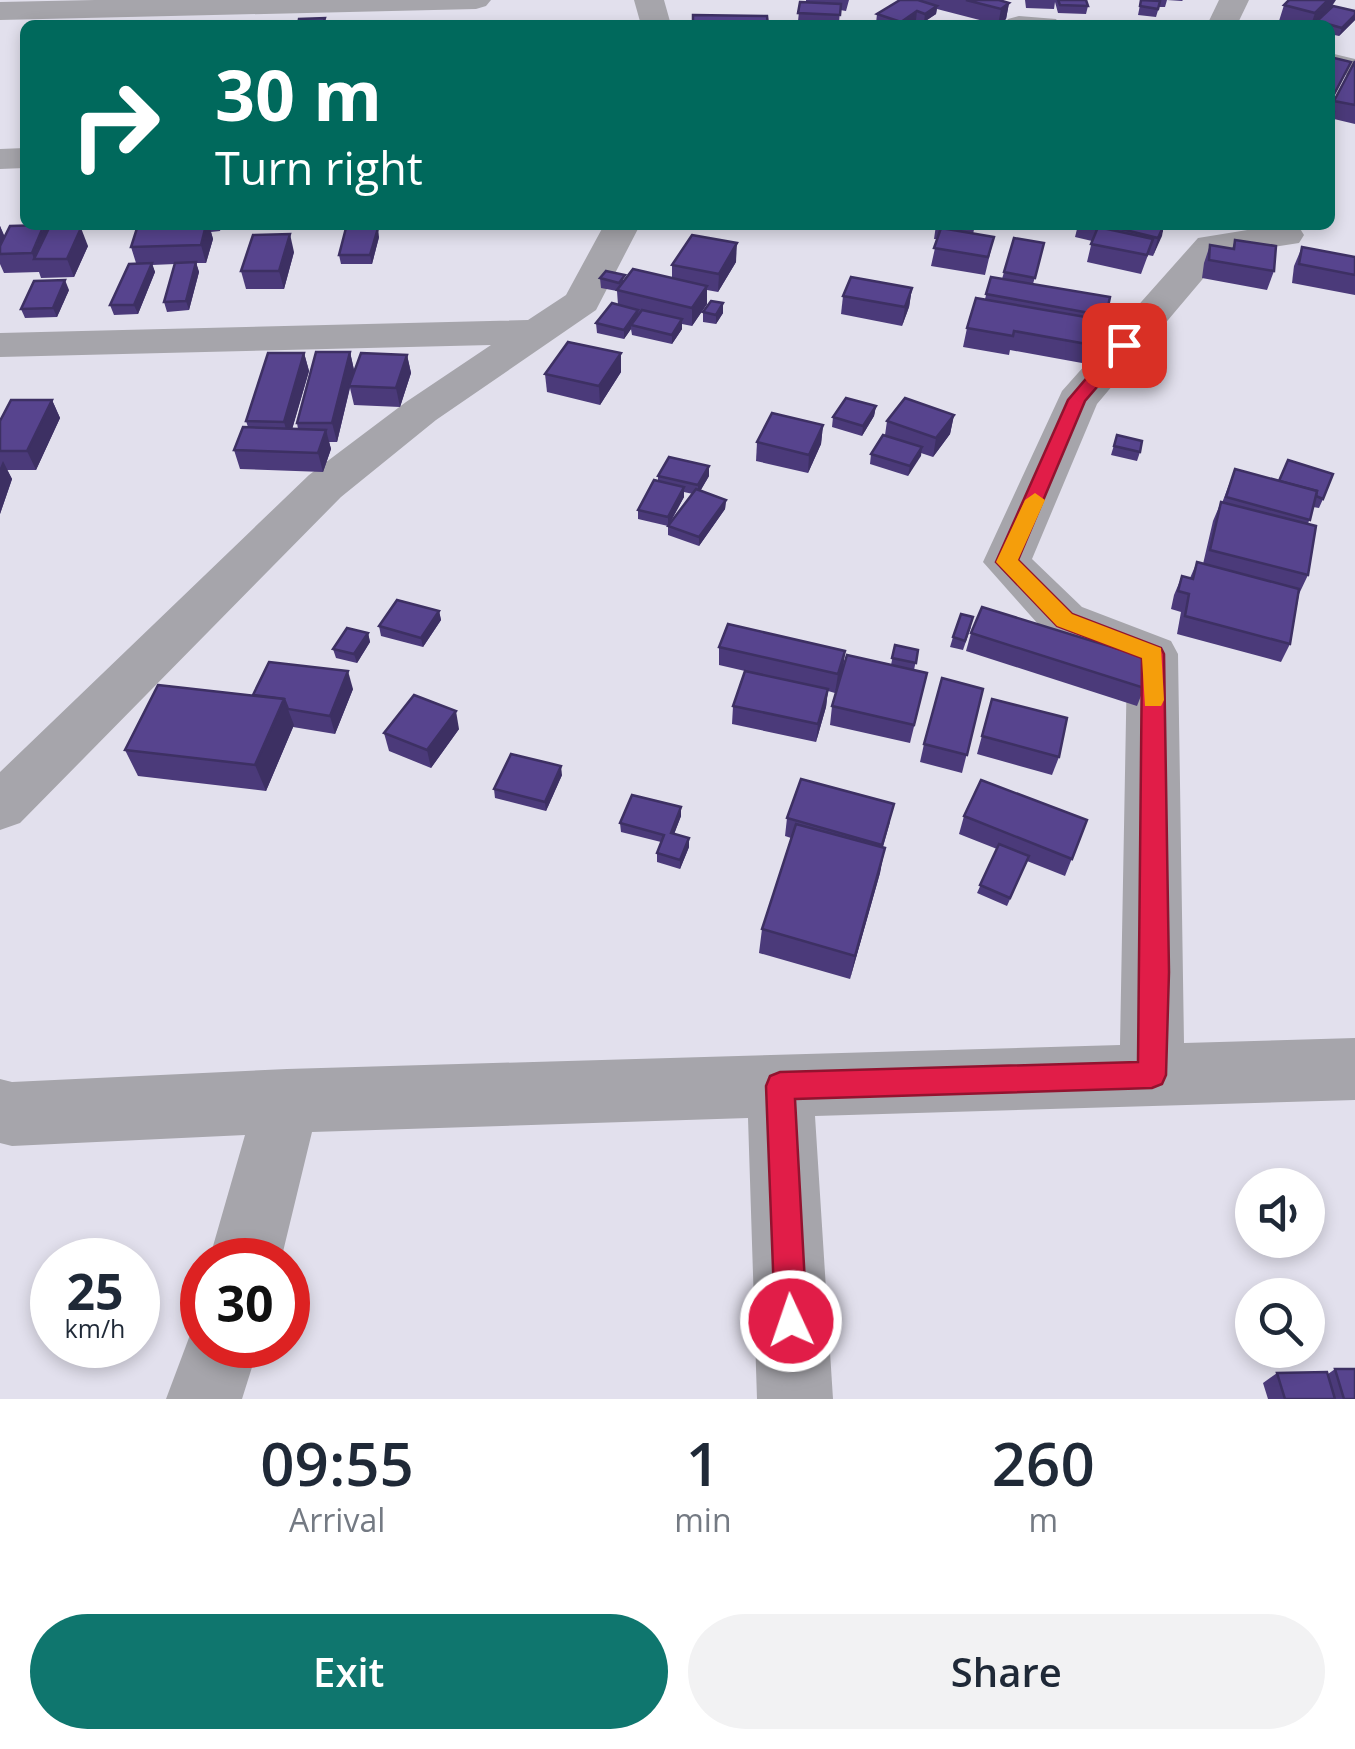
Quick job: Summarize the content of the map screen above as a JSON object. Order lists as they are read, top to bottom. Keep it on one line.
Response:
{"page":{"turn":["30 m","Turn right"],"speed":"25 km/h","limit":"30","eta":["09:55","Arrival","1","min","260","m"],"buttons":["Exit","Share"]}}
